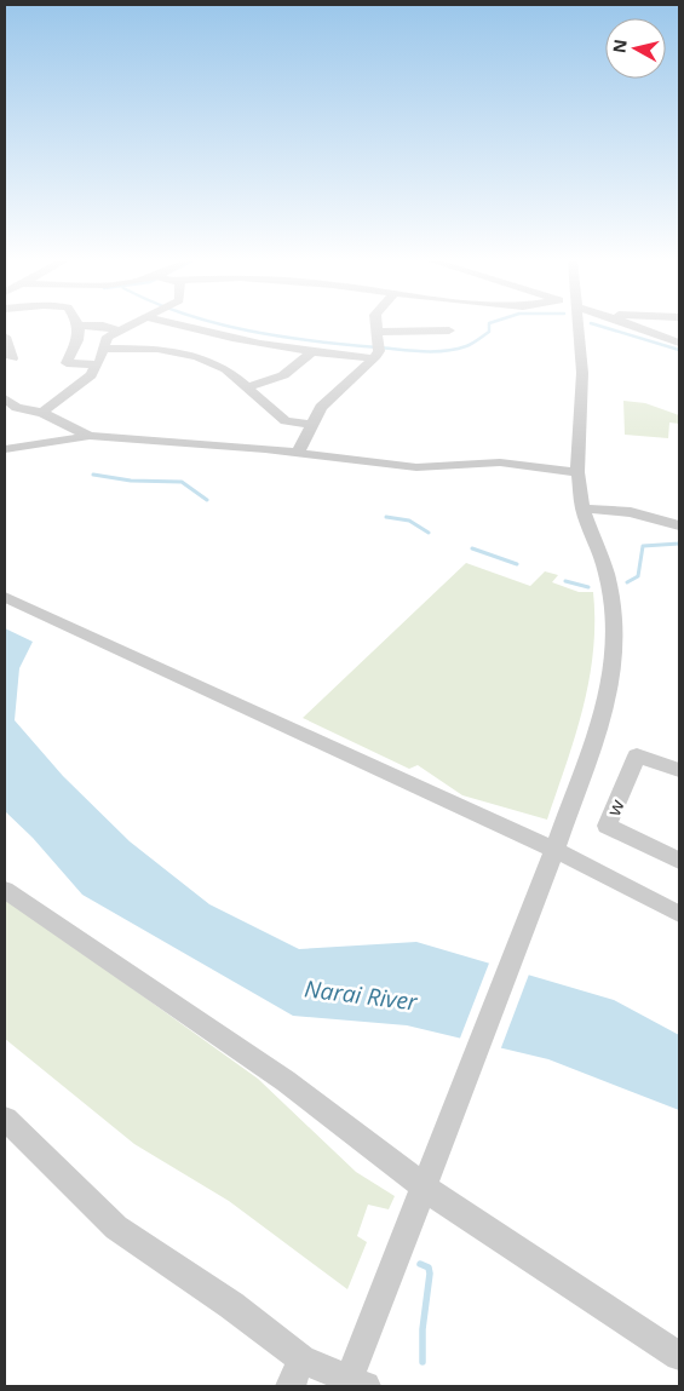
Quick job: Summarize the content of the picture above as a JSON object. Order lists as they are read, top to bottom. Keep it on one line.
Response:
{"streets":{"street":["ｗ"]},"water":["Narai River"],"north":"left"}
